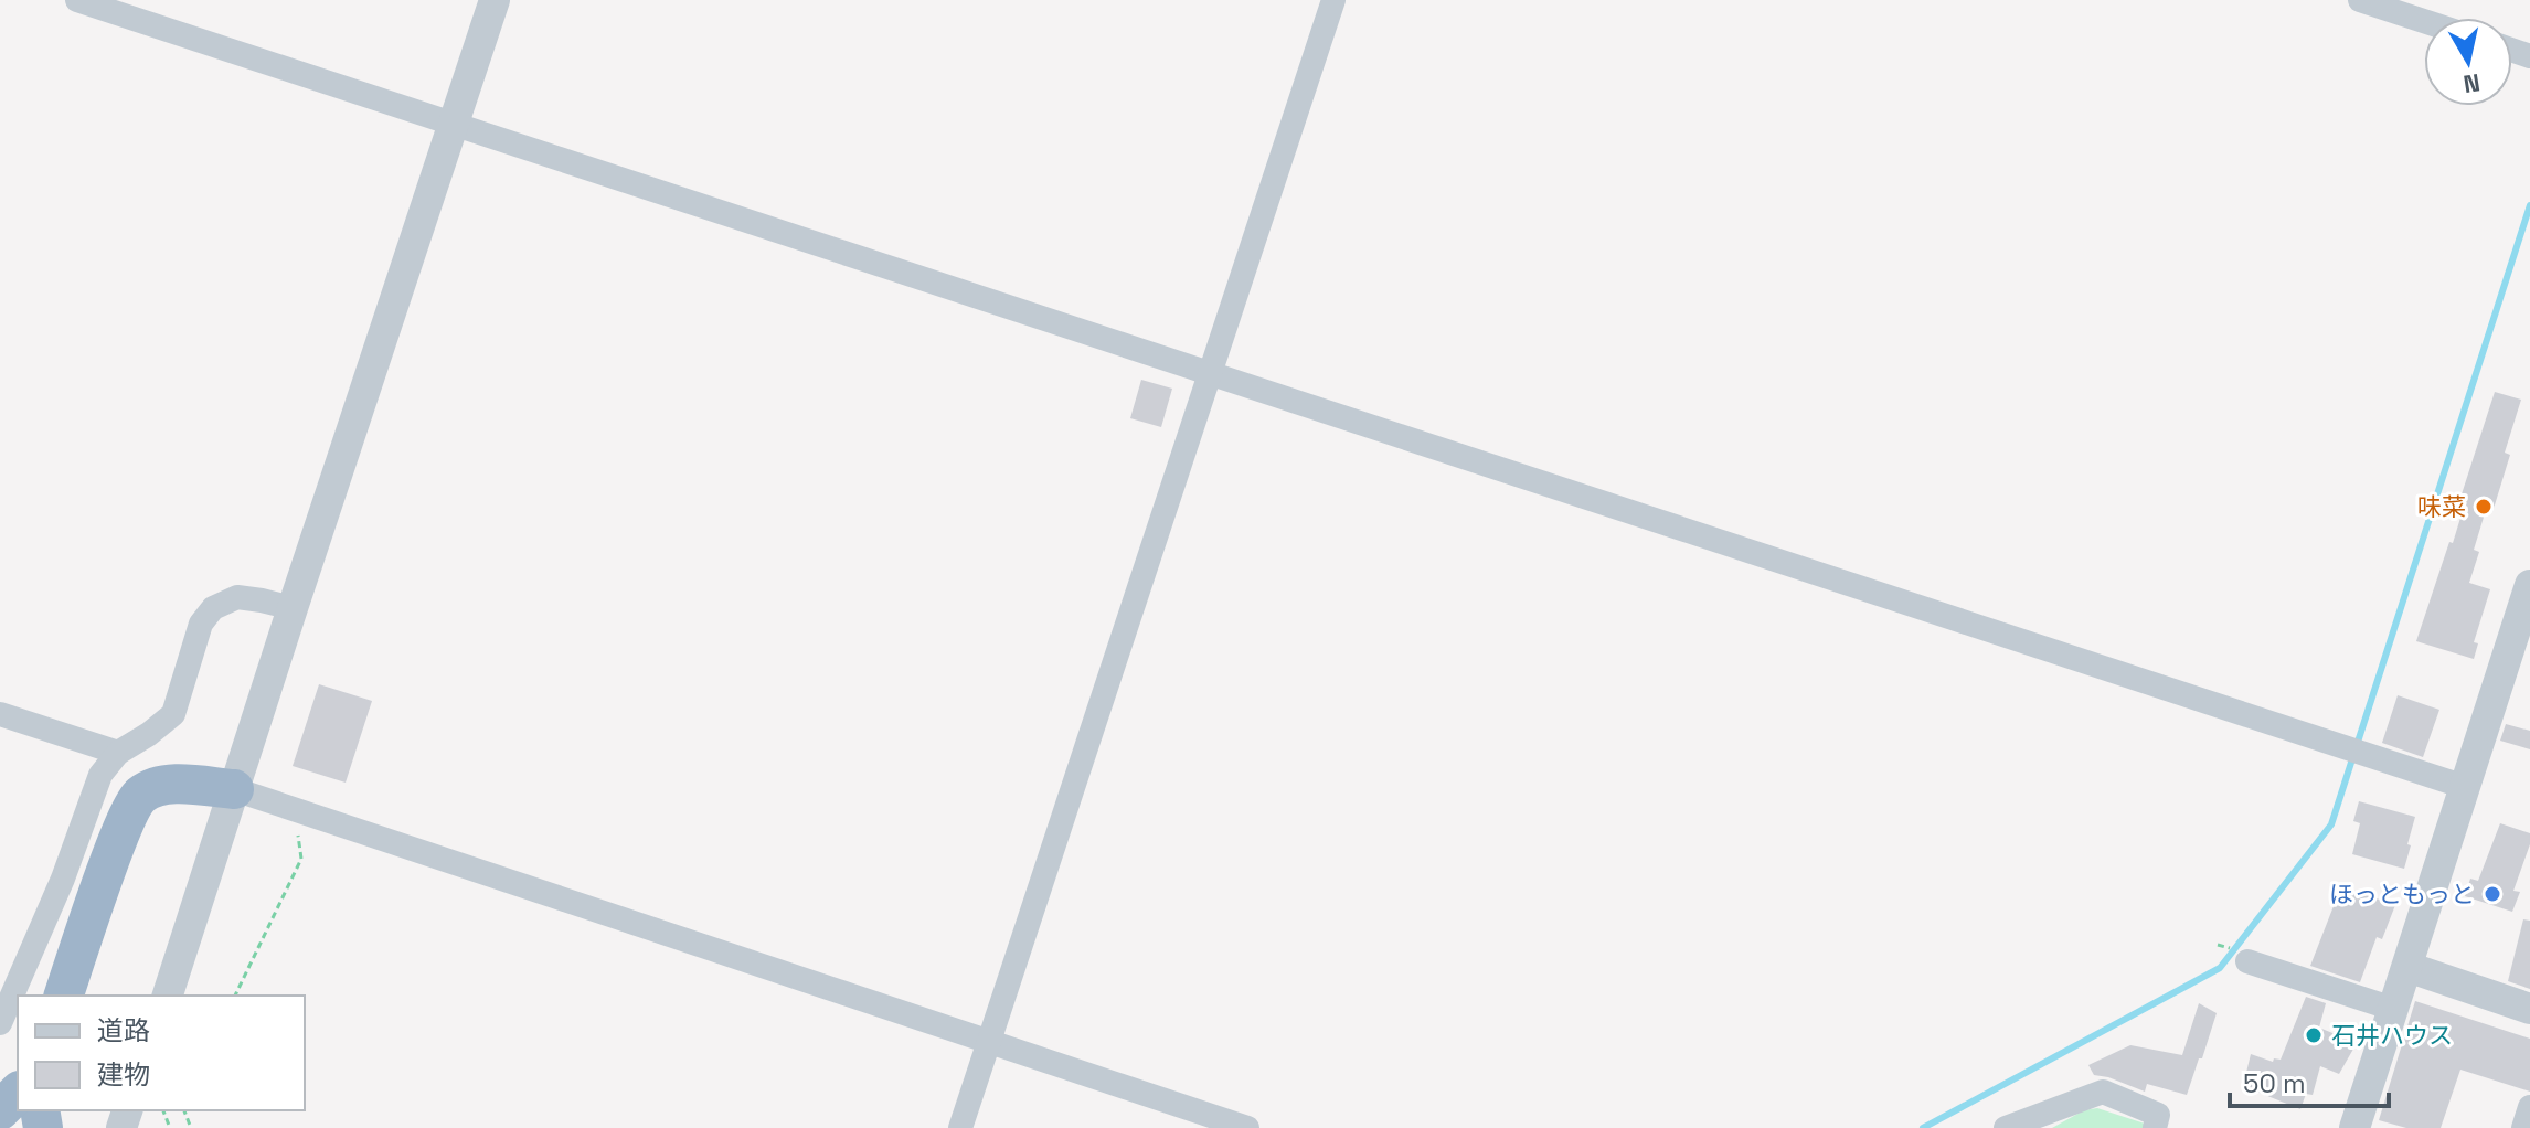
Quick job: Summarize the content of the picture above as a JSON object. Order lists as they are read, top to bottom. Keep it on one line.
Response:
{"places":["味菜","ほっともっと","石井ハウス"],"legend":["道路","建物"],"scale_bar":"50 m","north":"bottom"}
